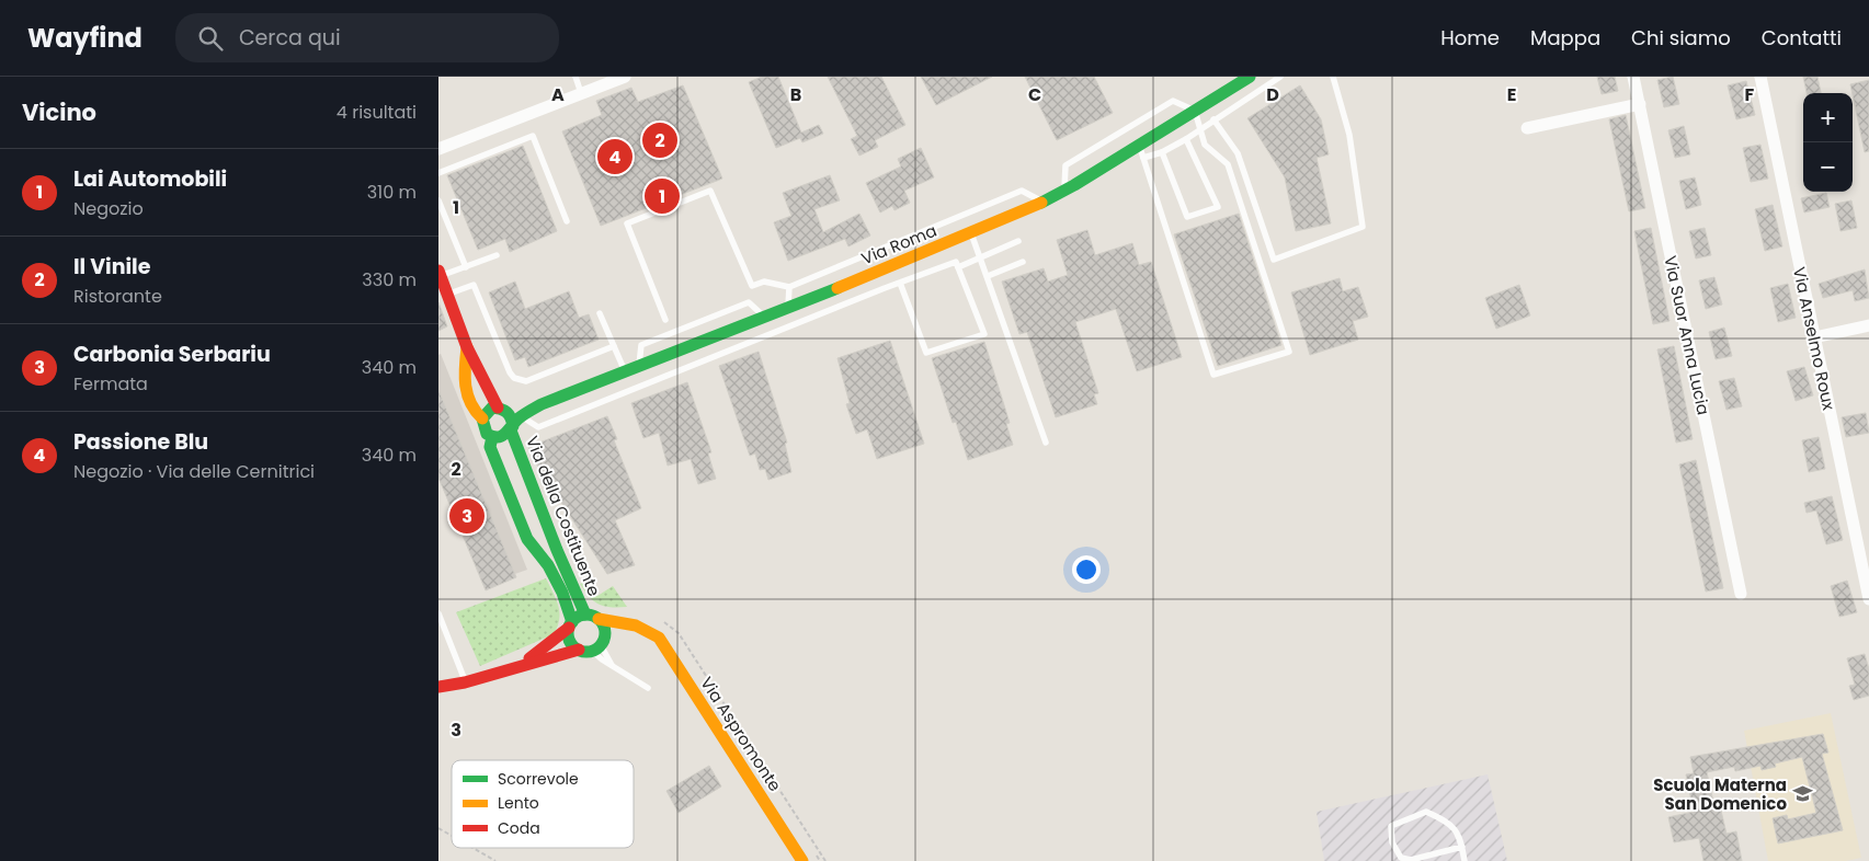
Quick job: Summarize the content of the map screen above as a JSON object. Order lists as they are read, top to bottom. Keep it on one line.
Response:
{"streets":{"main road":["Via Roma","Via della Costituente","Via Aspromonte"],"street":["Via Suor Anna Lucia","Via Anselmo Roux"]},"crossings":[["Via Roma","Via della Costituente"],["Via della Costituente","Via Aspromonte"]],"places":{"school or university":["Scuola Materna San Domenico"]},"legend":["Scorrevole","Lento","Coda"],"page":{"header":"Wayfind","search":"Cerca qui","nav":["Home","Mappa","Chi siamo","Contatti"],"heading":["Vicino","4 risultati"],"map_buttons":["+","−"],"pins":["2","4","1","3"],"list":[{"mark":"1","name":"Lai Automobili","note":"Negozio","value":"310 m"},{"mark":"2","name":"Il Vinile","note":"Ristorante","value":"330 m"},{"mark":"3","name":"Carbonia Serbariu","note":"Fermata","value":"340 m"},{"mark":"4","name":"Passione Blu","note":"Negozio · Via delle Cernitrici","value":"340 m"}]},"grid":{"columns":["A","B","C","D","E","F"],"rows":["1","2","3"]}}
